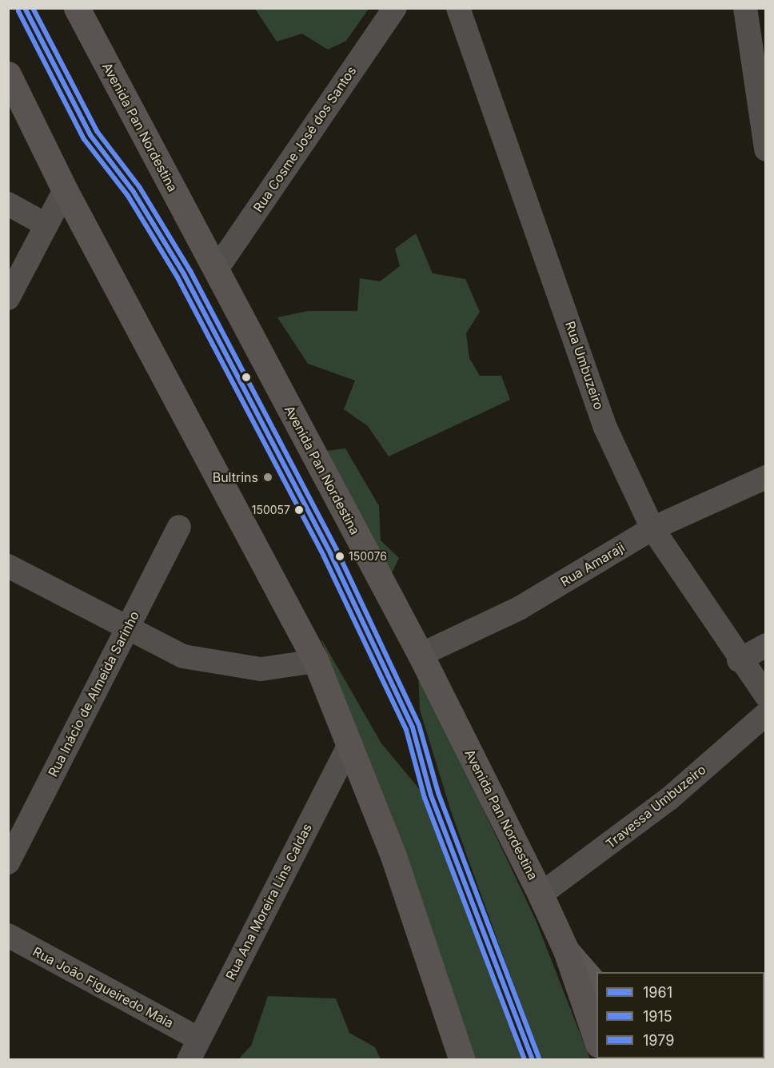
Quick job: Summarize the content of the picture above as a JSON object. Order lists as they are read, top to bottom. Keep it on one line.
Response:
{"streets":{"highway":["Avenida Pan Nordestina"],"street":["Rua Cosme José dos Santos","Rua Umbuzeiro","Rua Amaraji","Rua Inácio de Almeida Sarinho","Travessa Umbuzeiro","Rua Ana Moreira Lins Caldas","Rua João Figueiredo Maia"]},"crossings":[["Avenida Pan Nordestina","Rua Cosme José dos Santos"],["Avenida Pan Nordestina","Rua Amaraji"],["Avenida Pan Nordestina","Travessa Umbuzeiro"],["Rua Umbuzeiro","Rua Amaraji"],["Rua Ana Moreira Lins Caldas","Rua João Figueiredo Maia"]],"places":["Bultrins","150057","150076"],"lines":["transit line 1961","transit line 1979","transit line 1915"],"legend":["1961","1915","1979"]}
